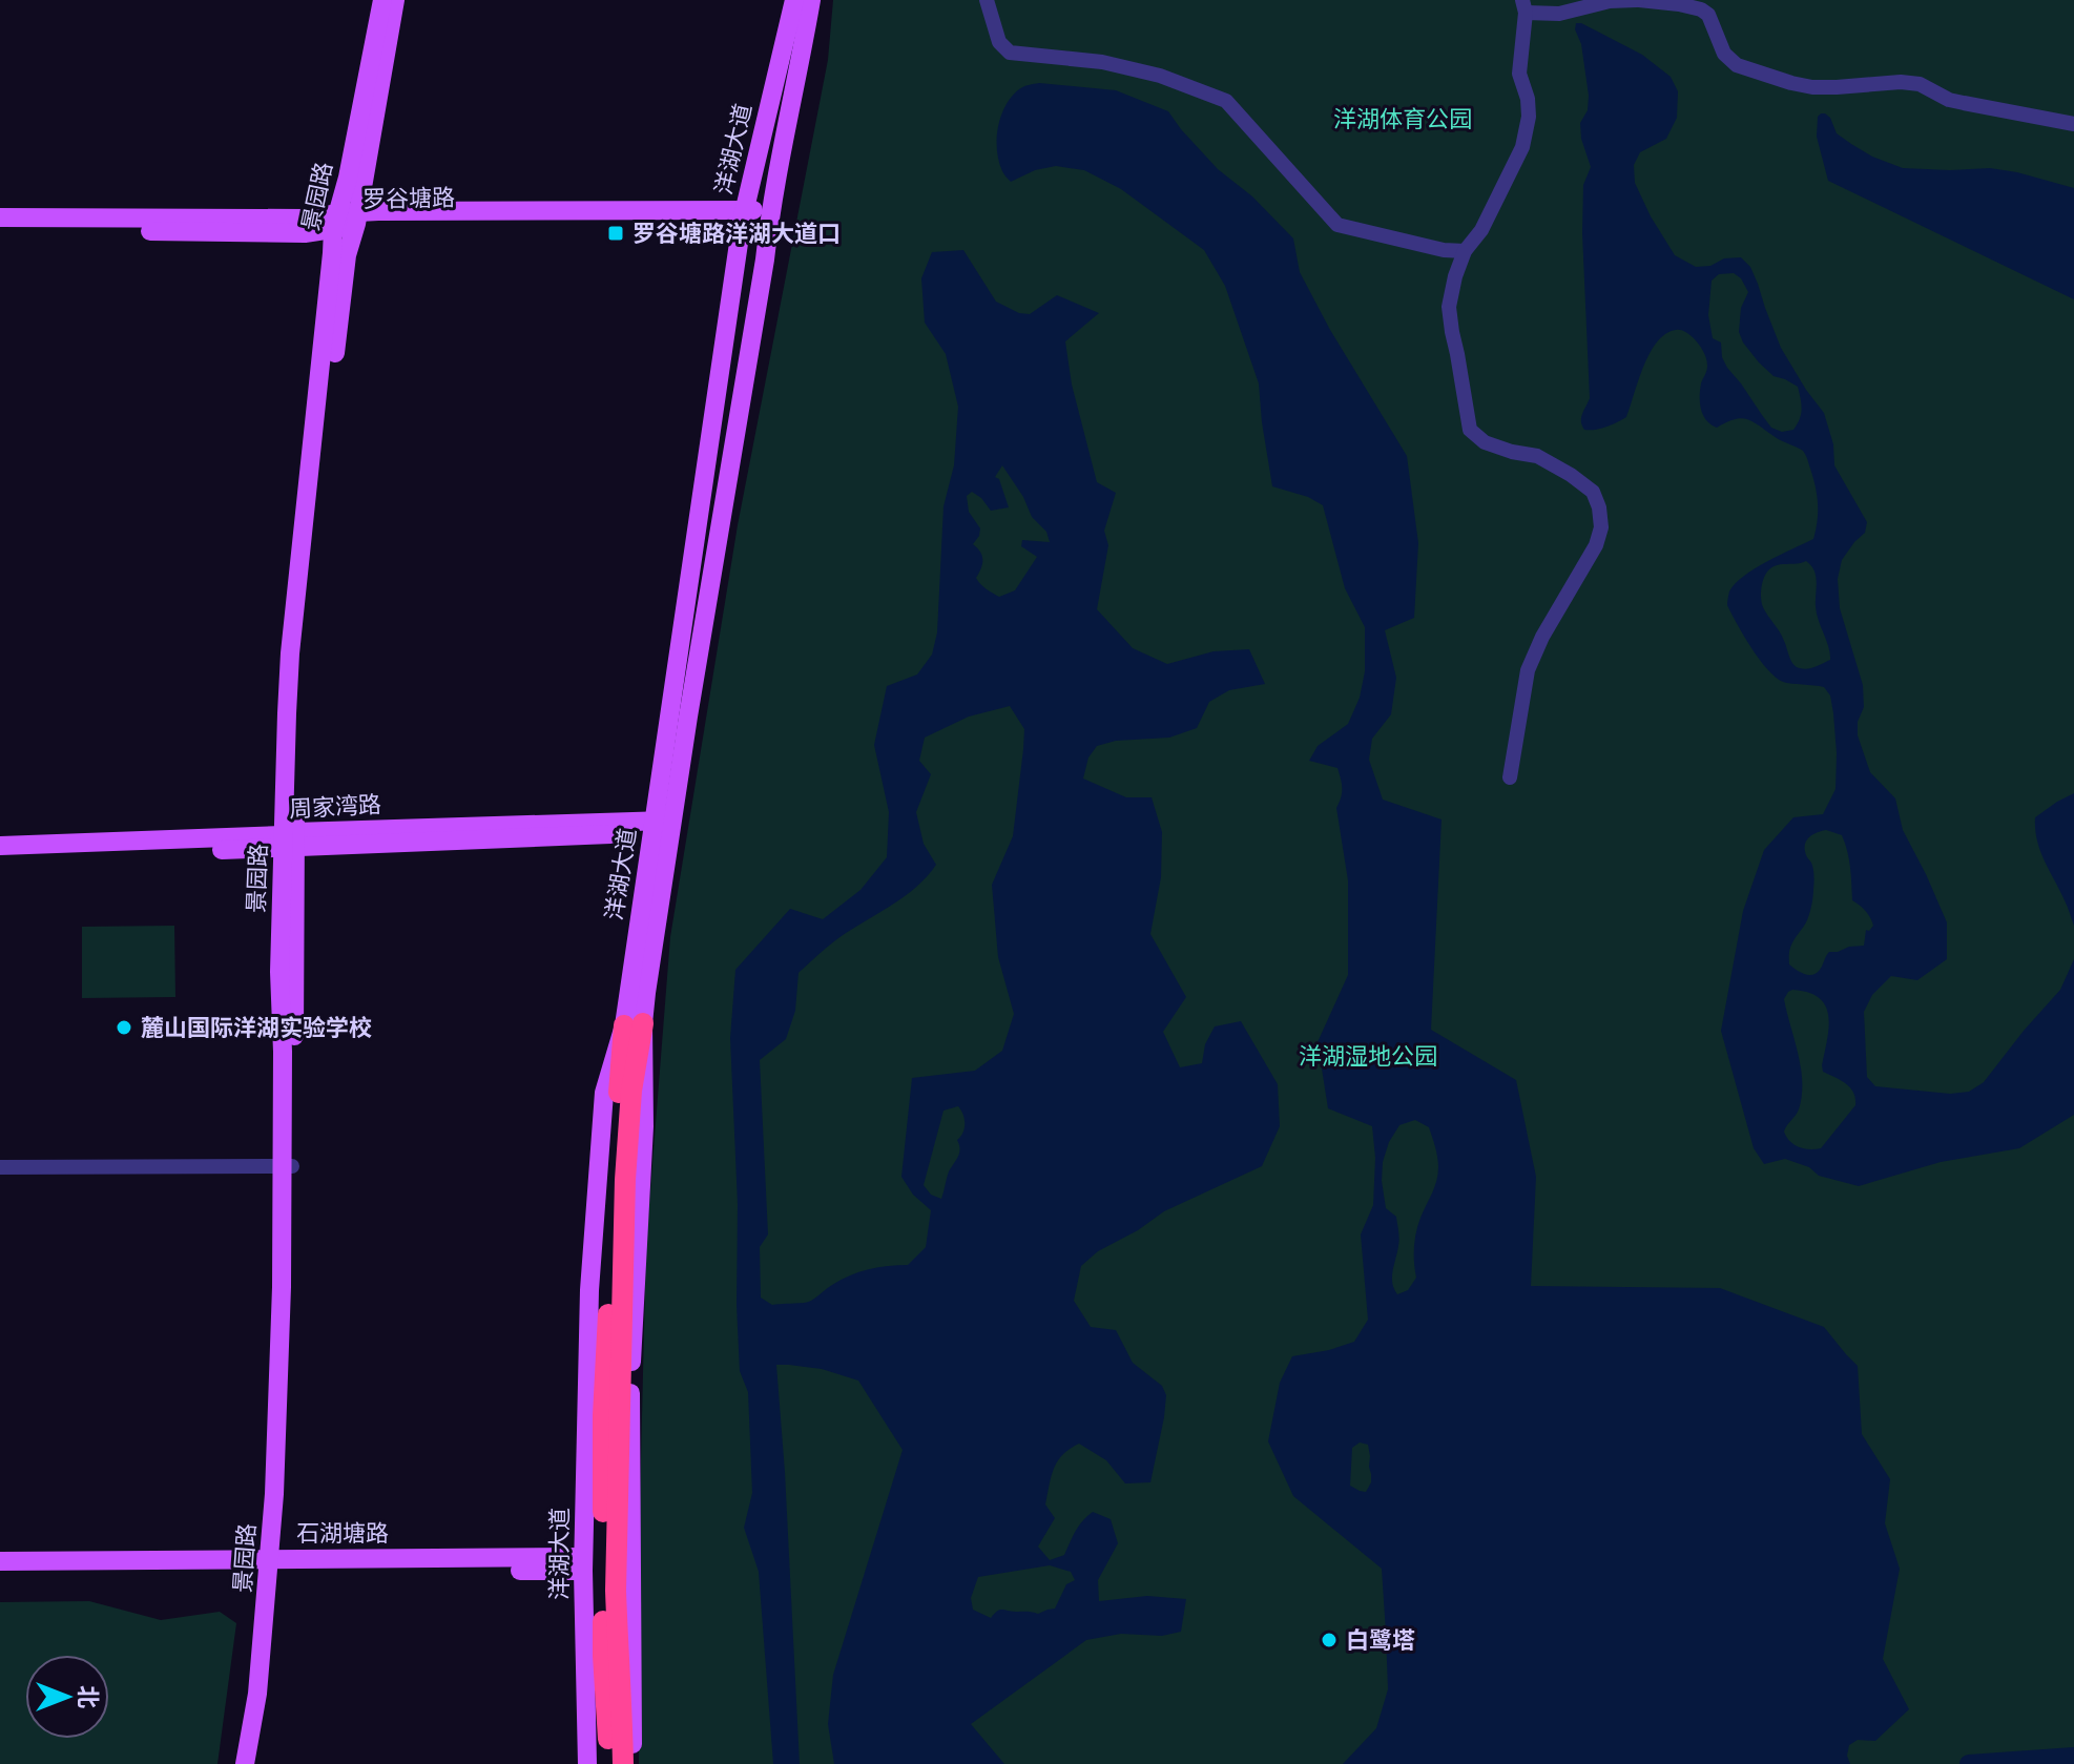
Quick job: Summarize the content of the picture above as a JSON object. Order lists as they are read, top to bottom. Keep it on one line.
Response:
{"streets":{"main road":["洋湖大道","景园路","罗谷塘路","周家湾路","石湖塘路"]},"crossings":[["洋湖大道","罗谷塘路"],["洋湖大道","周家湾路"],["洋湖大道","石湖塘路"],["景园路","罗谷塘路"],["景园路","周家湾路"],["景园路","石湖塘路"]],"parks":["洋湖体育公园","洋湖湿地公园"],"places":{"transit":["罗谷塘路洋湖大道口"],"other":["麓山国际洋湖实验学校","白鹭塔"]},"north":"right"}
